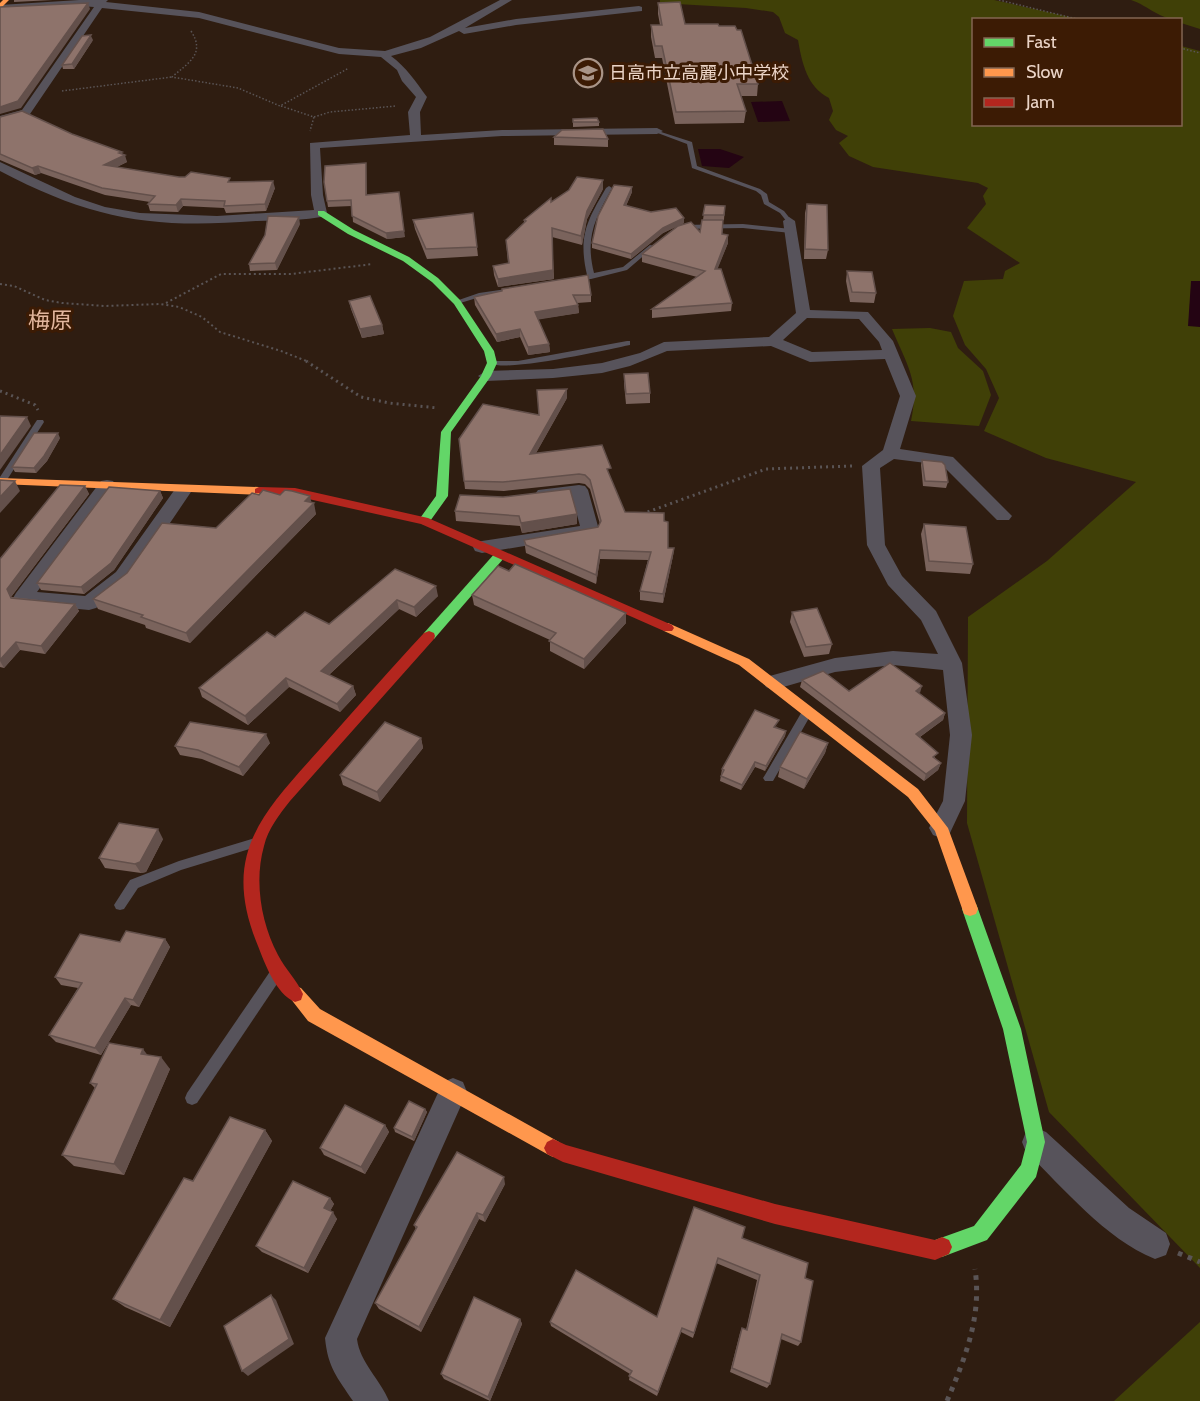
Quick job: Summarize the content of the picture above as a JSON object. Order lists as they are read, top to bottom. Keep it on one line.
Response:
{"districts":["梅原"],"places":{"school or university":["日高市立高麗小中学校"]},"legend":["Fast","Slow","Jam"]}
